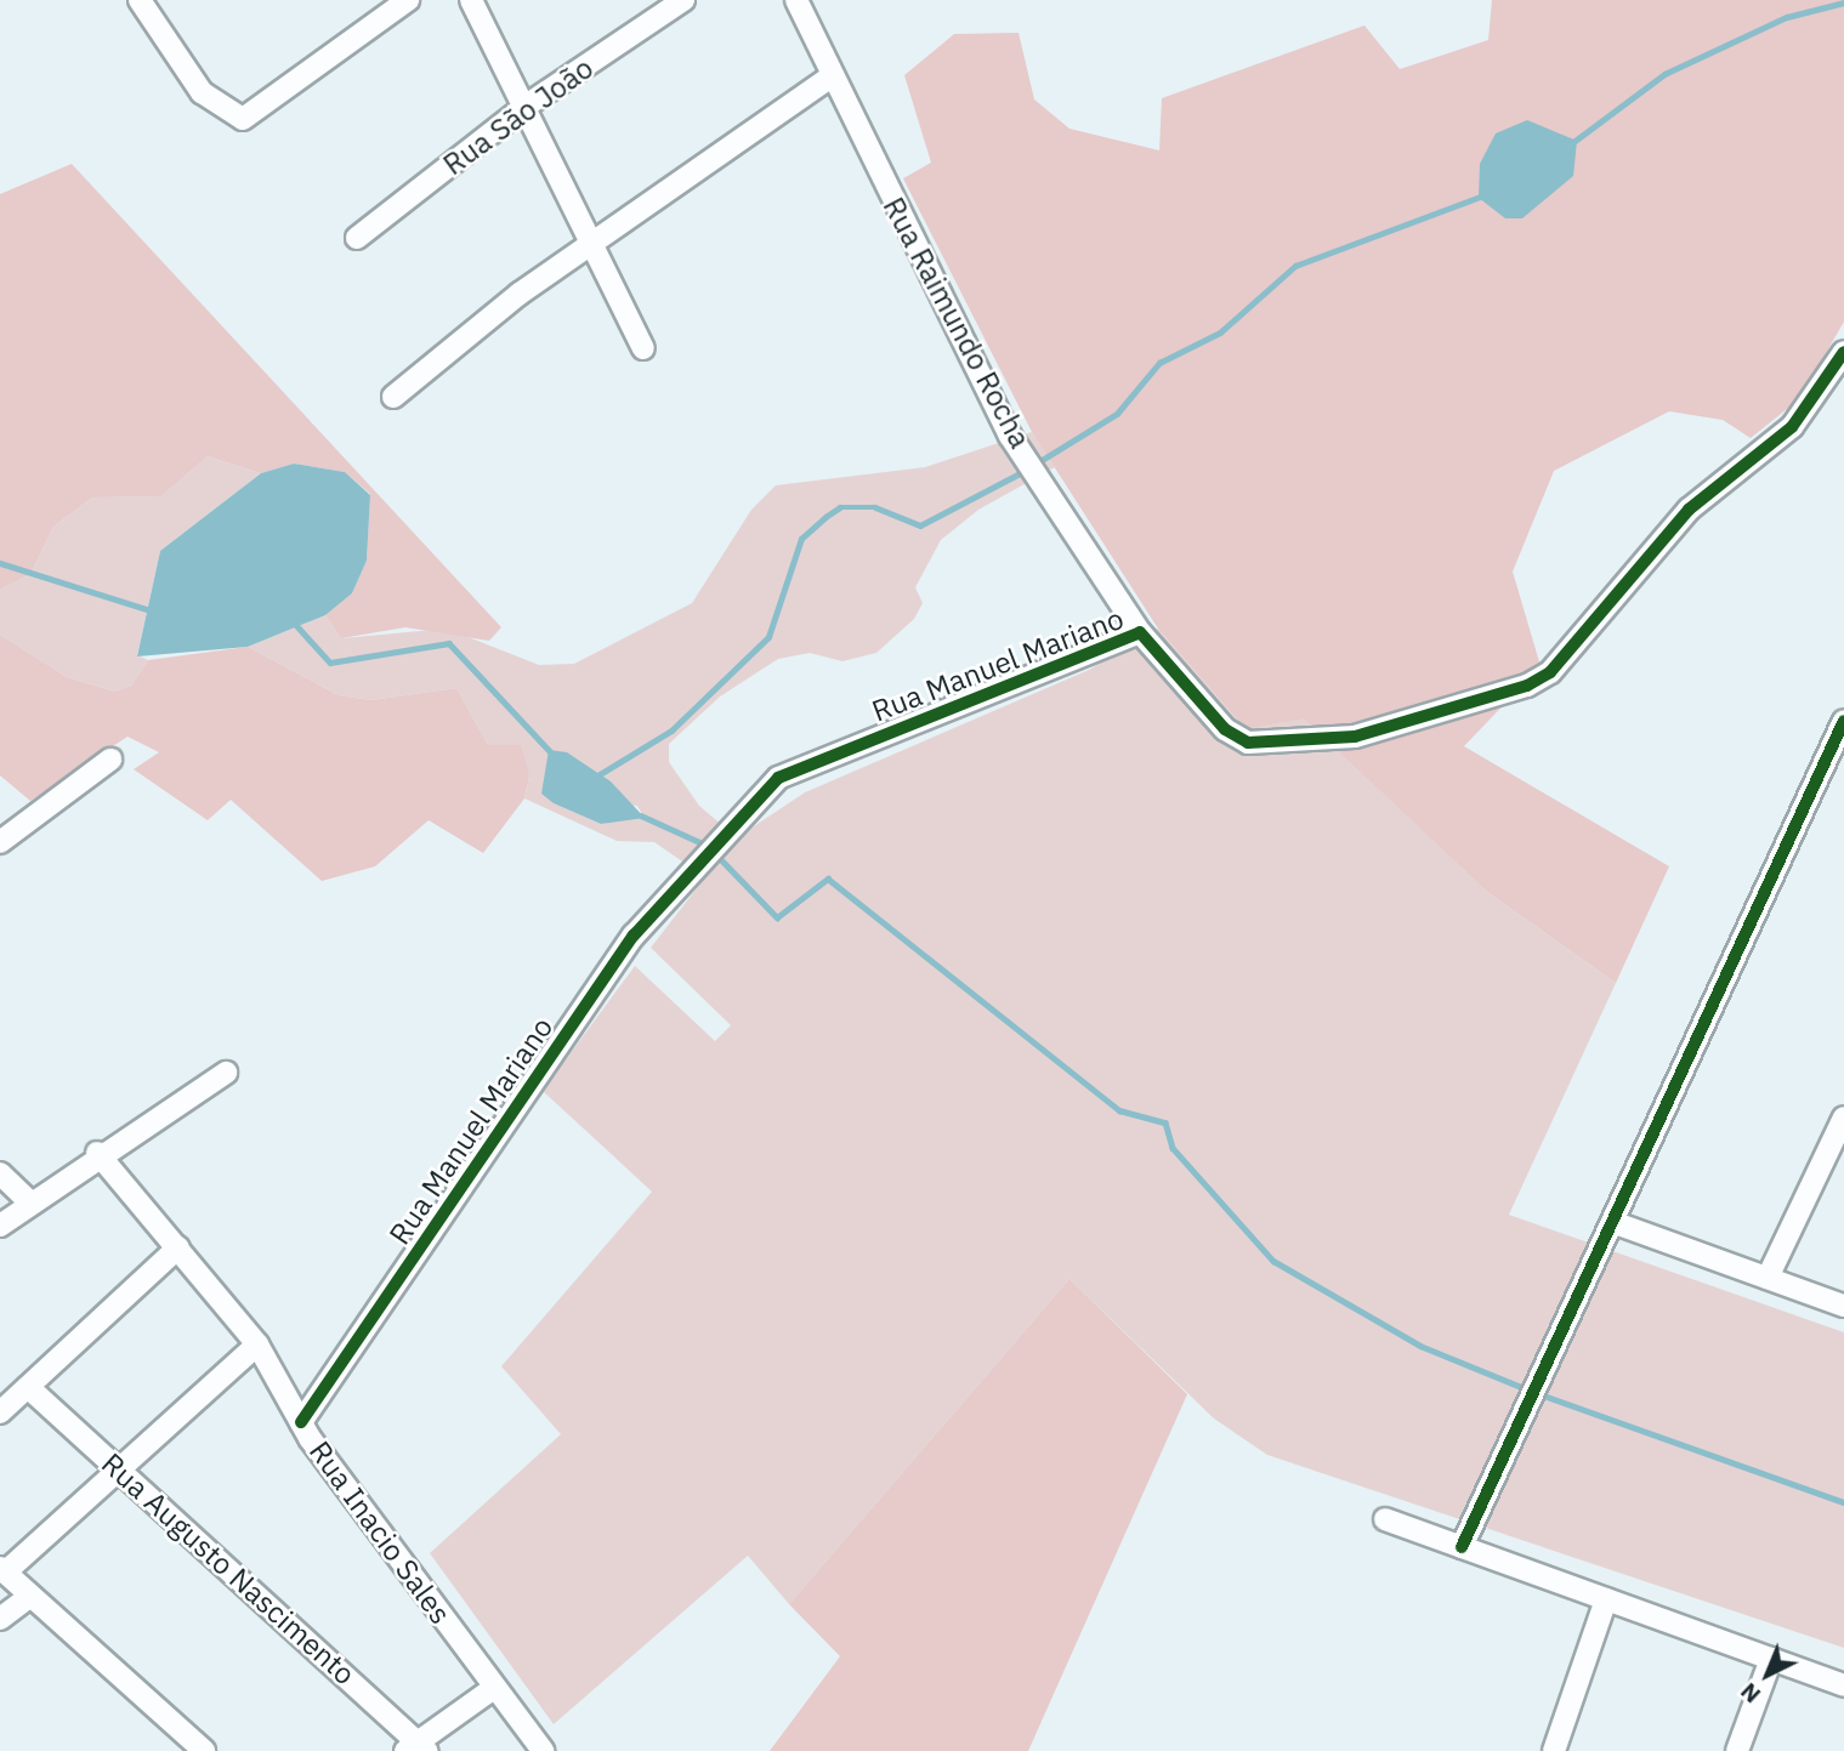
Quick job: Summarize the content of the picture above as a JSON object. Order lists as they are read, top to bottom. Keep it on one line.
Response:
{"streets":{"street":["Rua São João","Rua Raimundo Rocha","Rua Manuel Mariano","Rua Inacio Sales","Rua Augusto Nascimento"]},"crossings":[["Rua Raimundo Rocha","Rua Manuel Mariano"],["Rua Manuel Mariano","Rua Inacio Sales"]],"north":"bottom left"}
